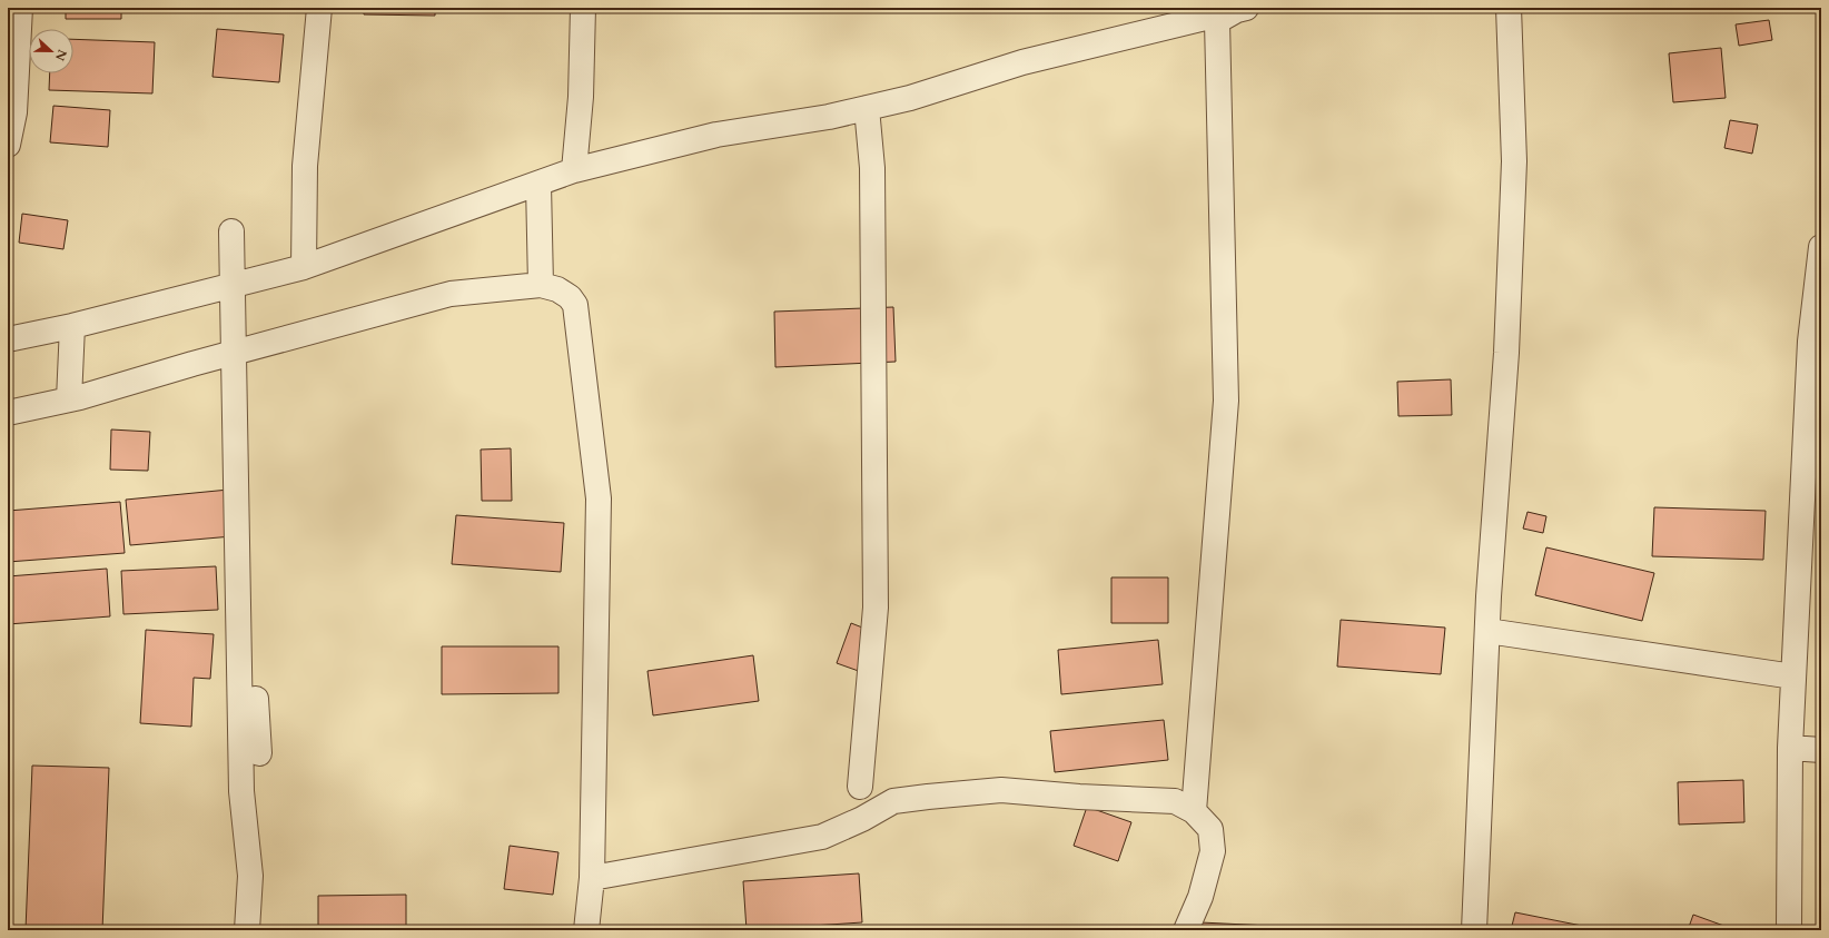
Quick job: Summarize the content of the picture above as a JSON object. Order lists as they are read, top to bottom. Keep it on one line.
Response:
{"north":"right"}
